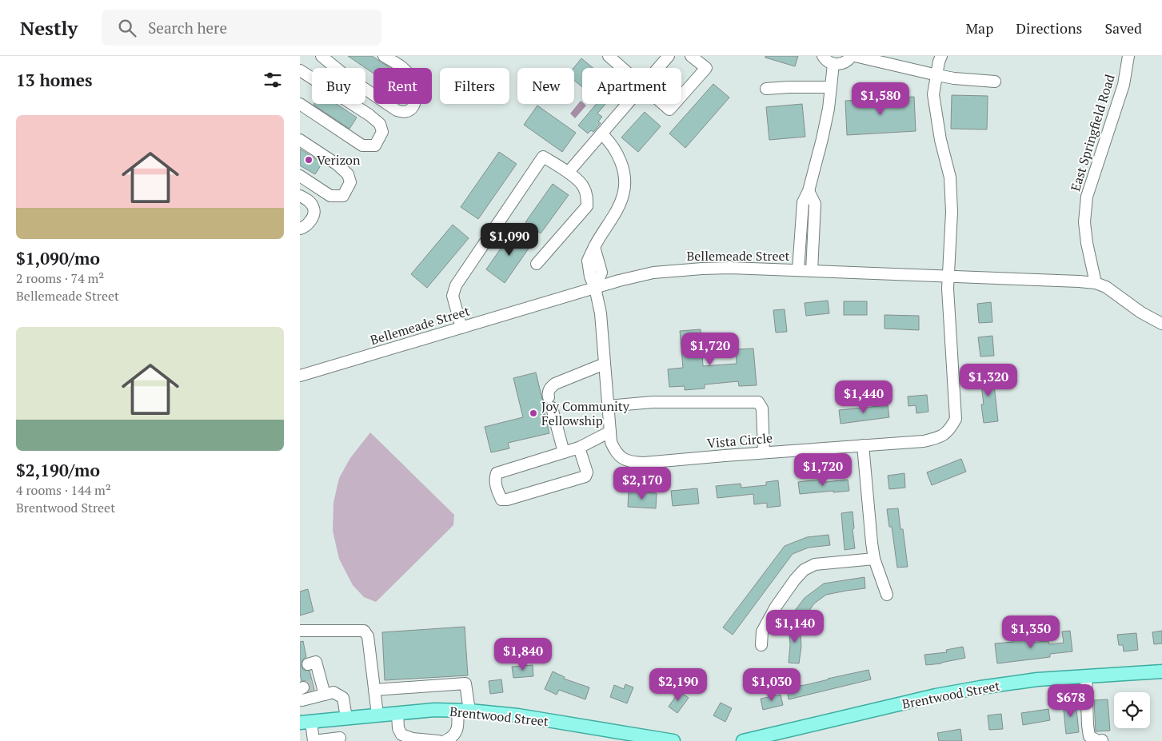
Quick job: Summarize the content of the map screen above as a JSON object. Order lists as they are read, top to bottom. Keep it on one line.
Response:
{"streets":{"main road":["Brentwood Street"],"street":["East Springfield Road","Bellemeade Street","Vista Circle"]},"crossings":[["East Springfield Road","Bellemeade Street"],["Bellemeade Street","Vista Circle"]],"places":["Verizon","Joy Community Fellowship"],"page":{"header":"Nestly","search":"Search here","nav":["Map","Directions","Saved"],"heading":"13 homes","chip":["Buy","Rent","Filters","New","Apartment"],"price":["$1,580","$1,090","$1,720","$1,320","$1,440","$1,720","$2,170","$1,140","$1,350","$1,840","$2,190","$1,030","$678"],"list":[{"name":"$1,090/mo","note":"2 rooms · 74 m² · Bellemeade Street"},{"name":"$2,190/mo","note":"4 rooms · 144 m² · Brentwood Street"}]}}
